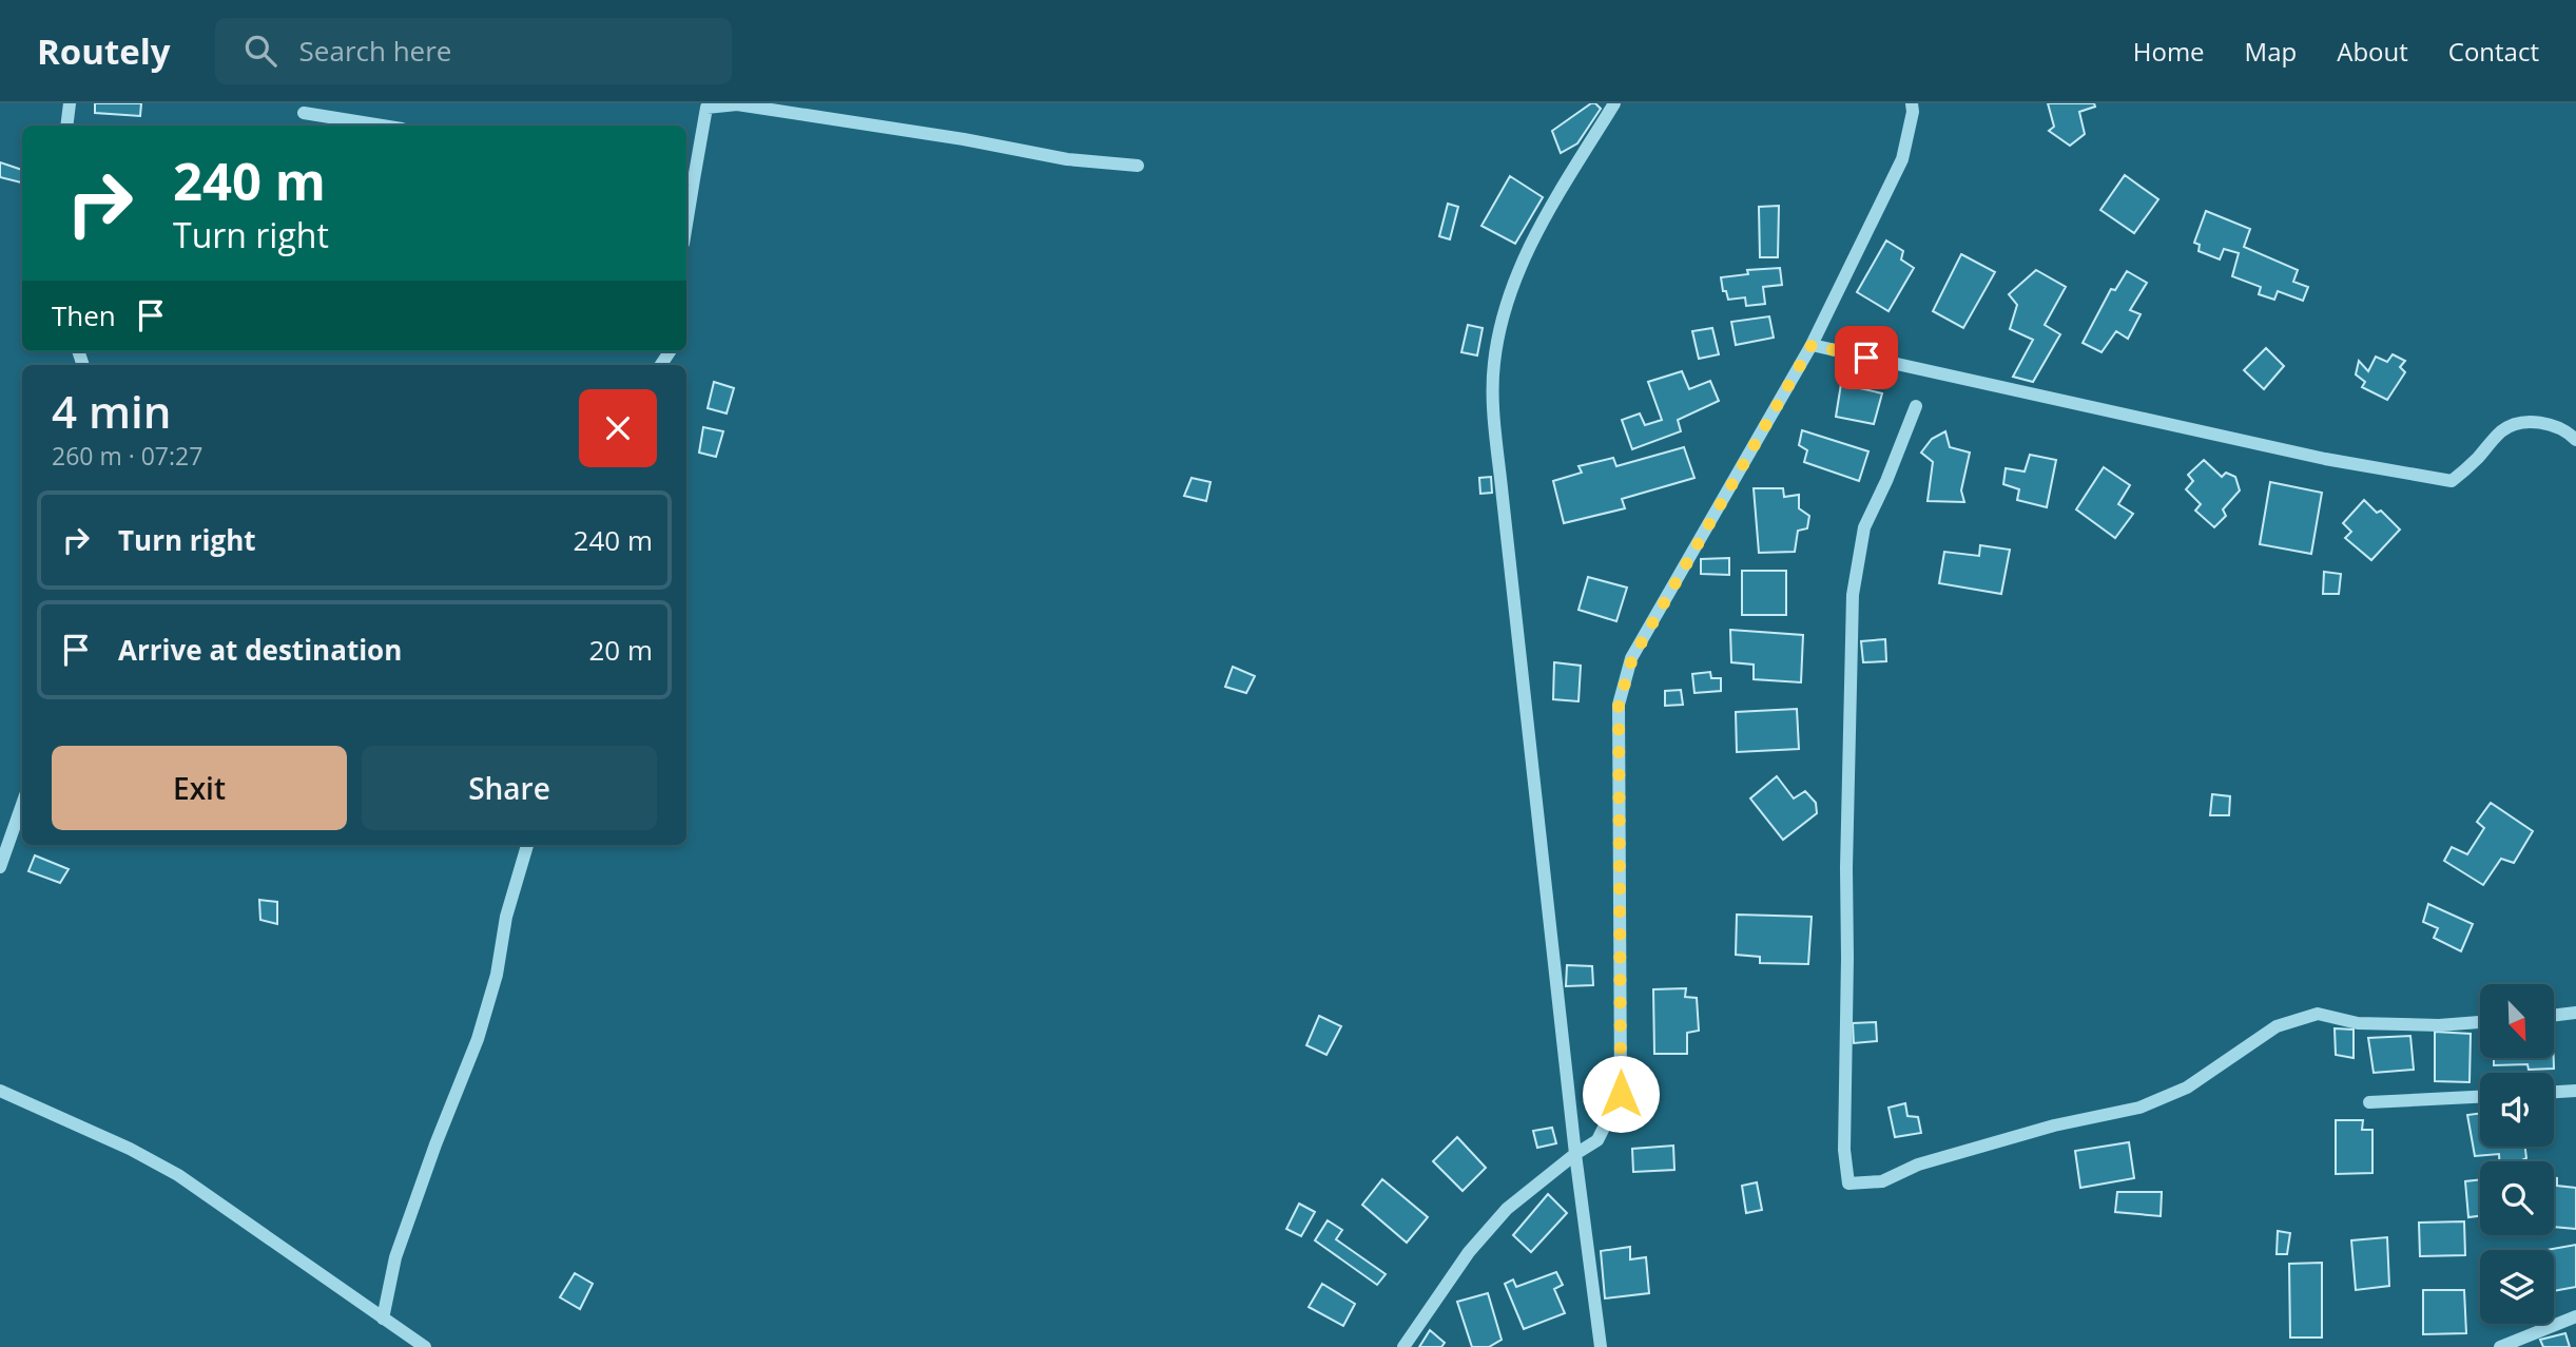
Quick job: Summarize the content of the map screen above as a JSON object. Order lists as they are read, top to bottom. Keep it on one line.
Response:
{"north":"bottom right","page":{"header":"Routely","search":"Search here","nav":["Home","Map","About","Contact"],"turn":["240 m","Turn right"],"then":"Then","heading":["4 min","260 m · 07:27"],"list":[{"name":"Turn right","value":"240 m"},{"name":"Arrive at destination","value":"20 m"}],"buttons":["Exit","Share"]}}
